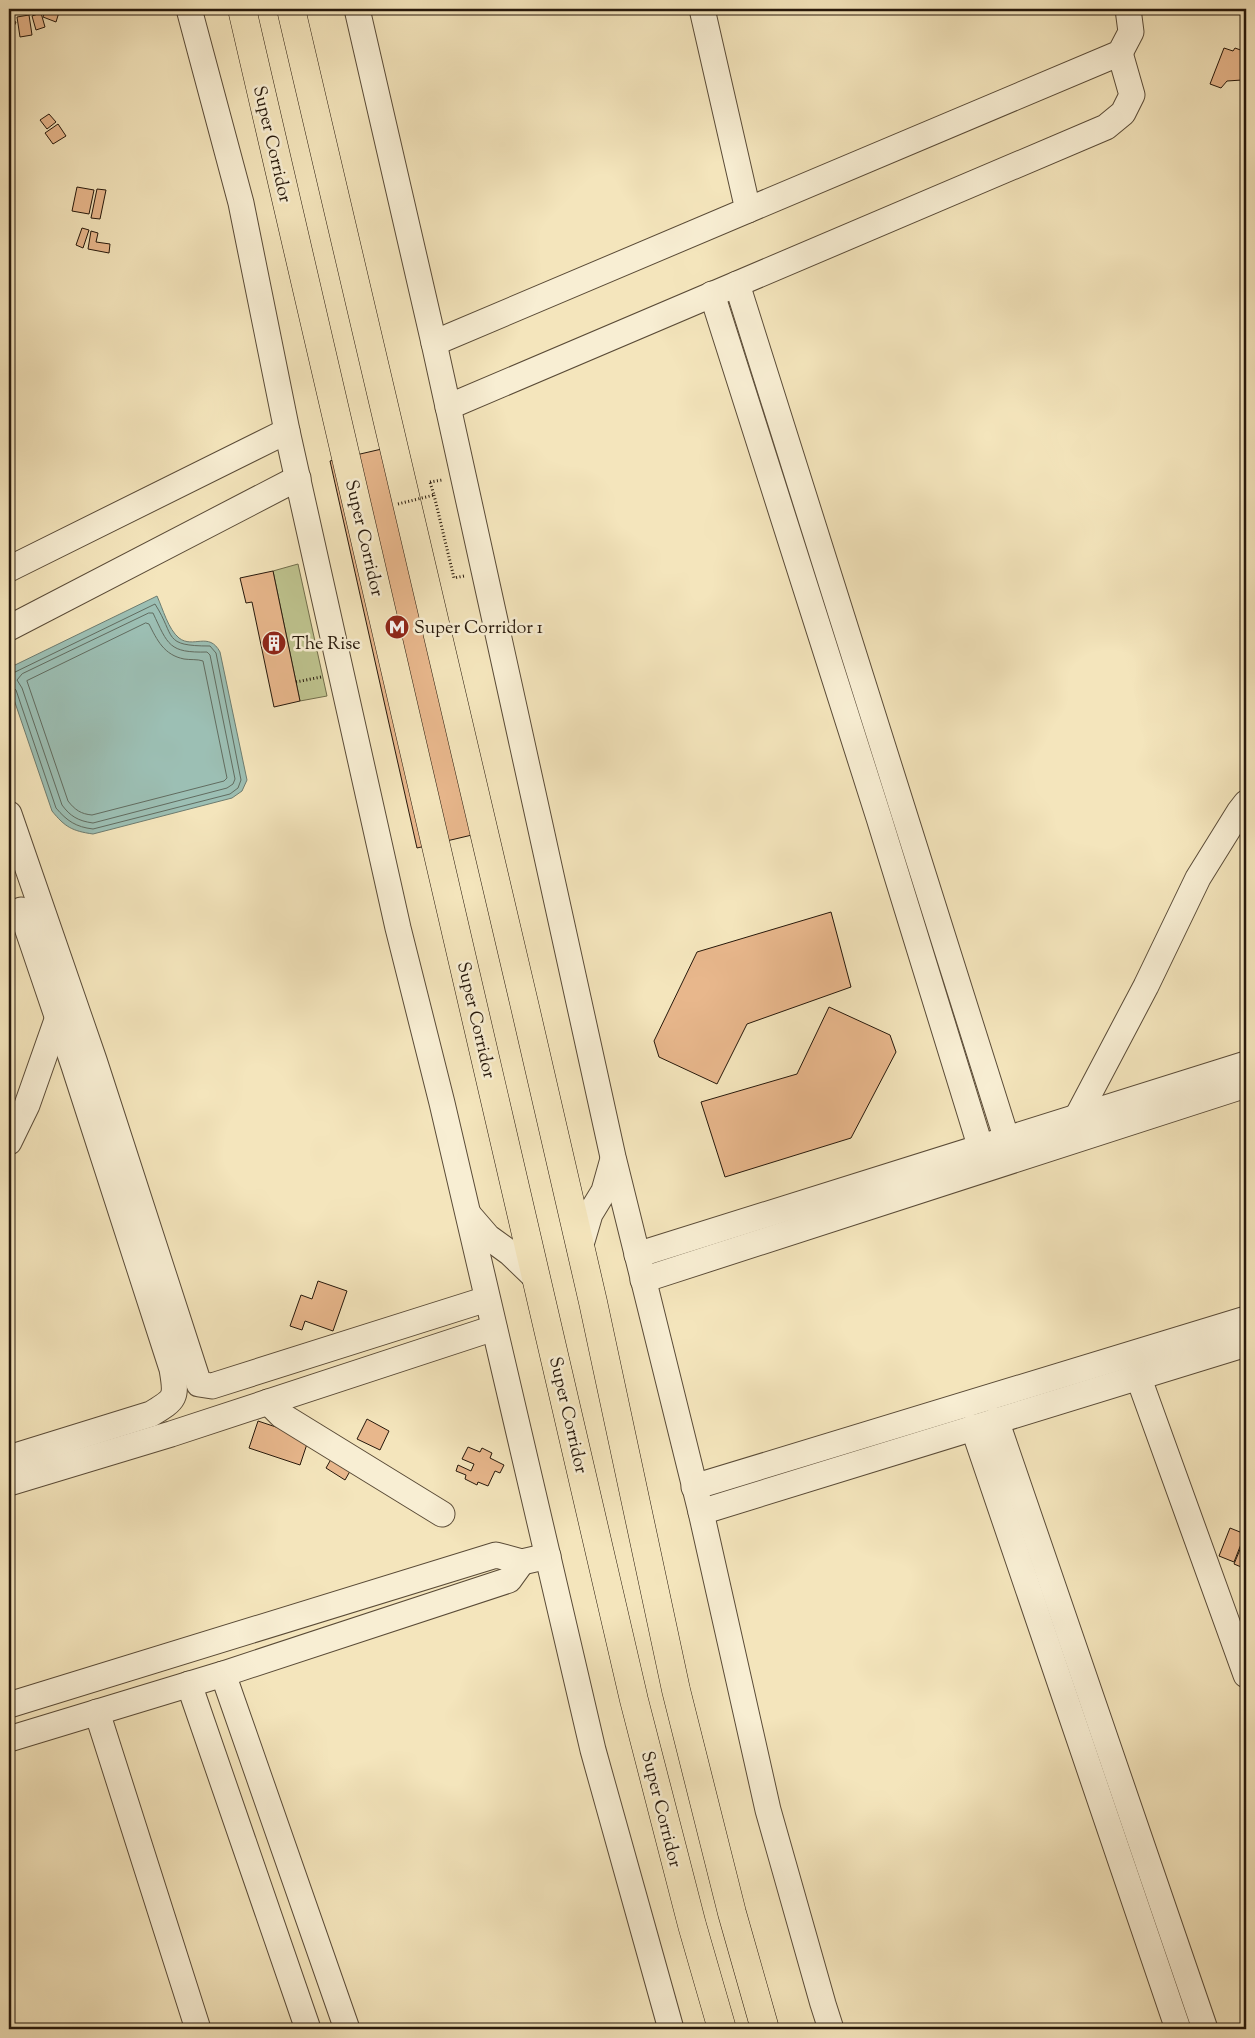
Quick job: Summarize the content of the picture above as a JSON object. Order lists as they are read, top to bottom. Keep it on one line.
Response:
{"streets":{"main road":["Super Corridor"]},"places":{"metro station":["Super Corridor 1"],"building":["The Rise"]}}
